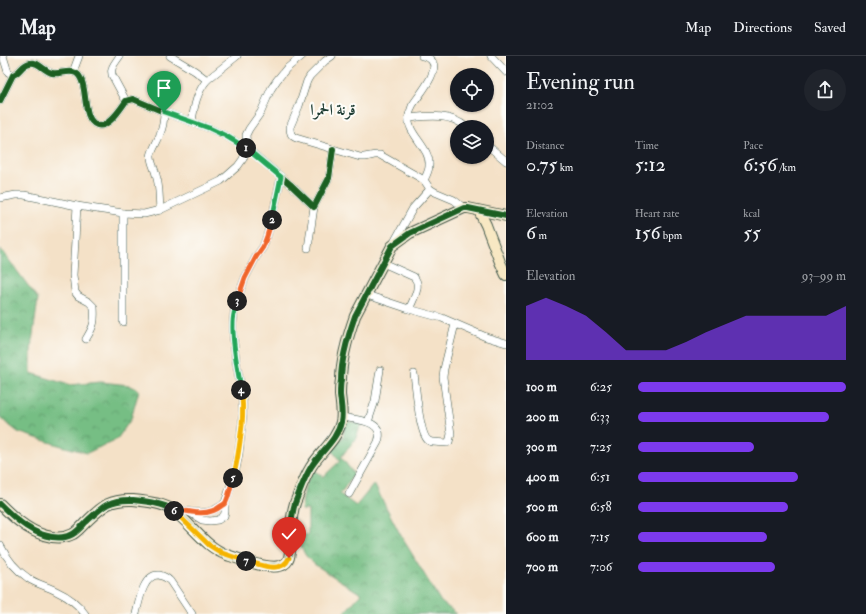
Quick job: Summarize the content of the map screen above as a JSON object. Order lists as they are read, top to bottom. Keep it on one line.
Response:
{"districts":["قرنة الحمرا"],"page":{"header":"Map","nav":["Map","Directions","Saved"],"heading":["Evening run","21:02"],"stats":[["Distance","0.75 km"],["Time","5:12"],["Pace","6:56 /km"],["Elevation","6 m"],["Heart rate","156 bpm"],["kcal","55"]],"pins":["1","2","3","4","5","6","7"],"chart":["Elevation","93–99 m"],"list":[{"name":"100 m","note":"6:25"},{"name":"200 m","note":"6:33"},{"name":"300 m","note":"7:25"},{"name":"400 m","note":"6:51"},{"name":"500 m","note":"6:58"},{"name":"600 m","note":"7:15"},{"name":"700 m","note":"7:06"}]}}
